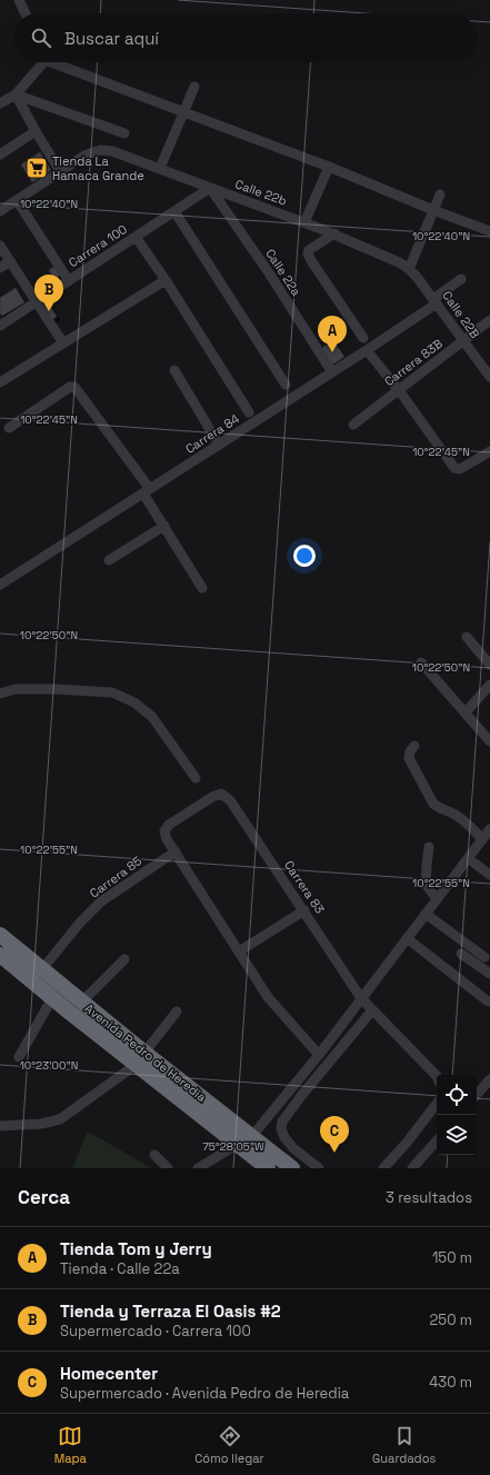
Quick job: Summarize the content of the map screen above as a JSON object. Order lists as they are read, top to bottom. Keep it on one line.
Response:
{"streets":{"highway":["Avenida Pedro de Heredia"],"street":["Calle 22b","Carrera 100","Calle 22a","Calle 22B","Carrera 83B","Carrera 84","Carrera 85","Carrera 83"]},"crossings":[["Calle 22b","Carrera 100"],["Calle 22b","Calle 22a"],["Calle 22b","Calle 22B"],["Carrera 100","Calle 22a"],["Calle 22a","Carrera 84"],["Calle 22B","Carrera 83B"],["Calle 22B","Carrera 84"],["Carrera 85","Carrera 83"],["Carrera 85","Avenida Pedro de Heredia"]],"places":{"supermarket":["Tienda La Hamaca Grande"]},"page":{"search":"Buscar aquí","pins":["B","A","C"],"heading":["Cerca","3 resultados"],"list":[{"mark":"A","name":"Tienda Tom y Jerry","note":"Tienda · Calle 22a","value":"150 m"},{"mark":"B","name":"Tienda y Terraza El Oasis #2","note":"Supermercado · Carrera 100","value":"250 m"},{"mark":"C","name":"Homecenter","note":"Supermercado · Avenida Pedro de Heredia","value":"430 m"}],"nav":["Mapa","Cómo llegar","Guardados"]},"coordinates":["10°22'40\"N","10°22'45\"N","10°22'50\"N","10°22'55\"N","10°23'00\"N","75°28'05\"W"]}
